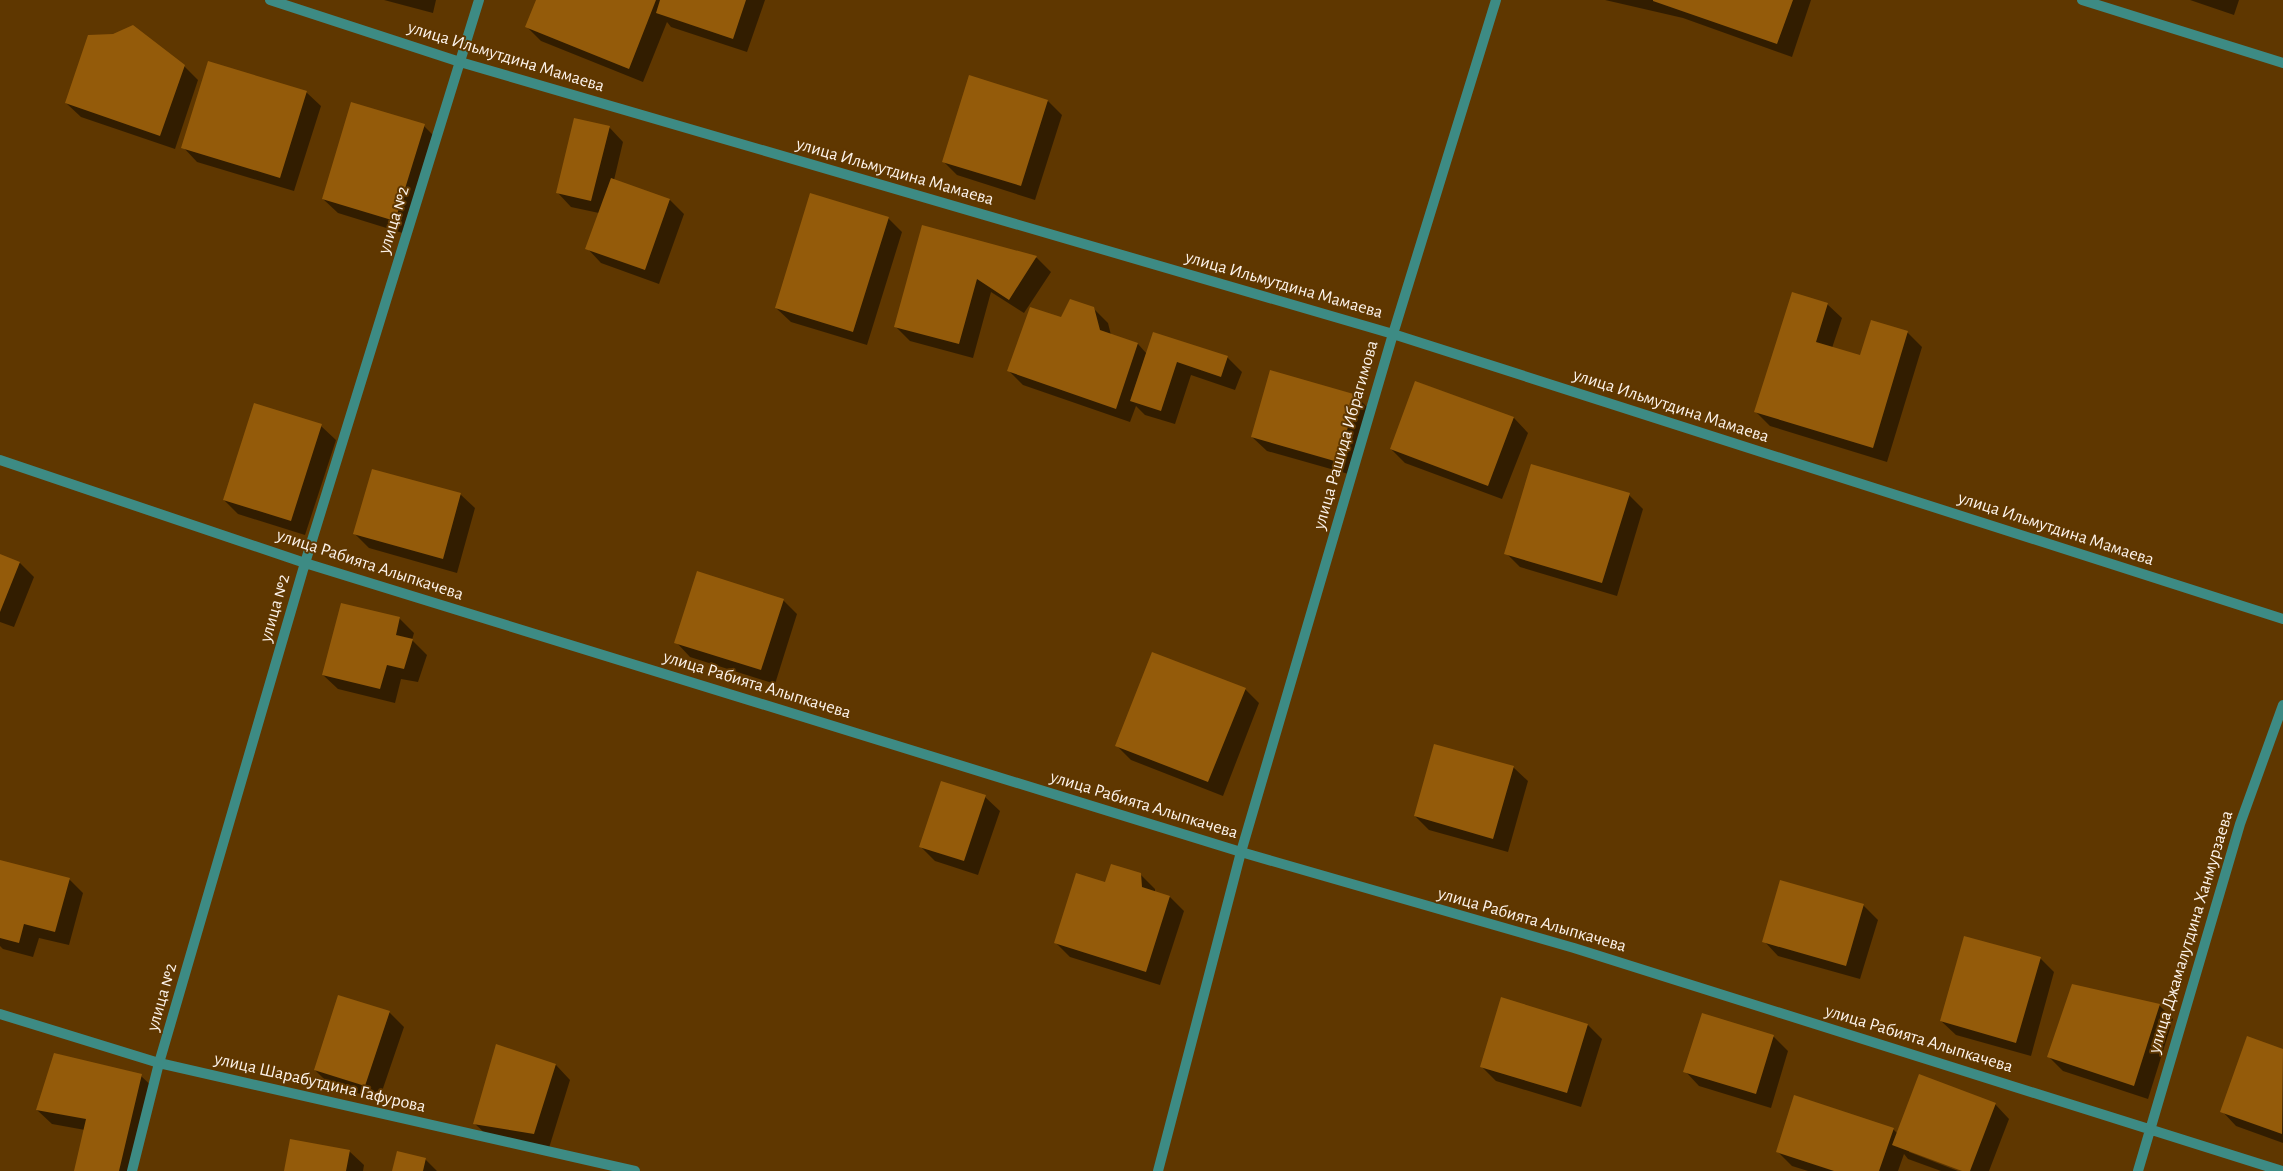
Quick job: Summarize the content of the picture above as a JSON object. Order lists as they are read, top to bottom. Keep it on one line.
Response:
{"streets":{"street":["улица Ильмутдина Мамаева","улица №2","улица Рашида Ибрагимова","улица Рабията Алыпкачева","улица Джамалутдина Ханмурзаева","улица Шарабутдина Гафурова"]},"crossings":[["улица Ильмутдина Мамаева","улица №2"],["улица Ильмутдина Мамаева","улица Рашида Ибрагимова"],["улица №2","улица Рабията Алыпкачева"],["улица №2","улица Шарабутдина Гафурова"],["улица Рашида Ибрагимова","улица Рабията Алыпкачева"],["улица Рабията Алыпкачева","улица Джамалутдина Ханмурзаева"]]}
